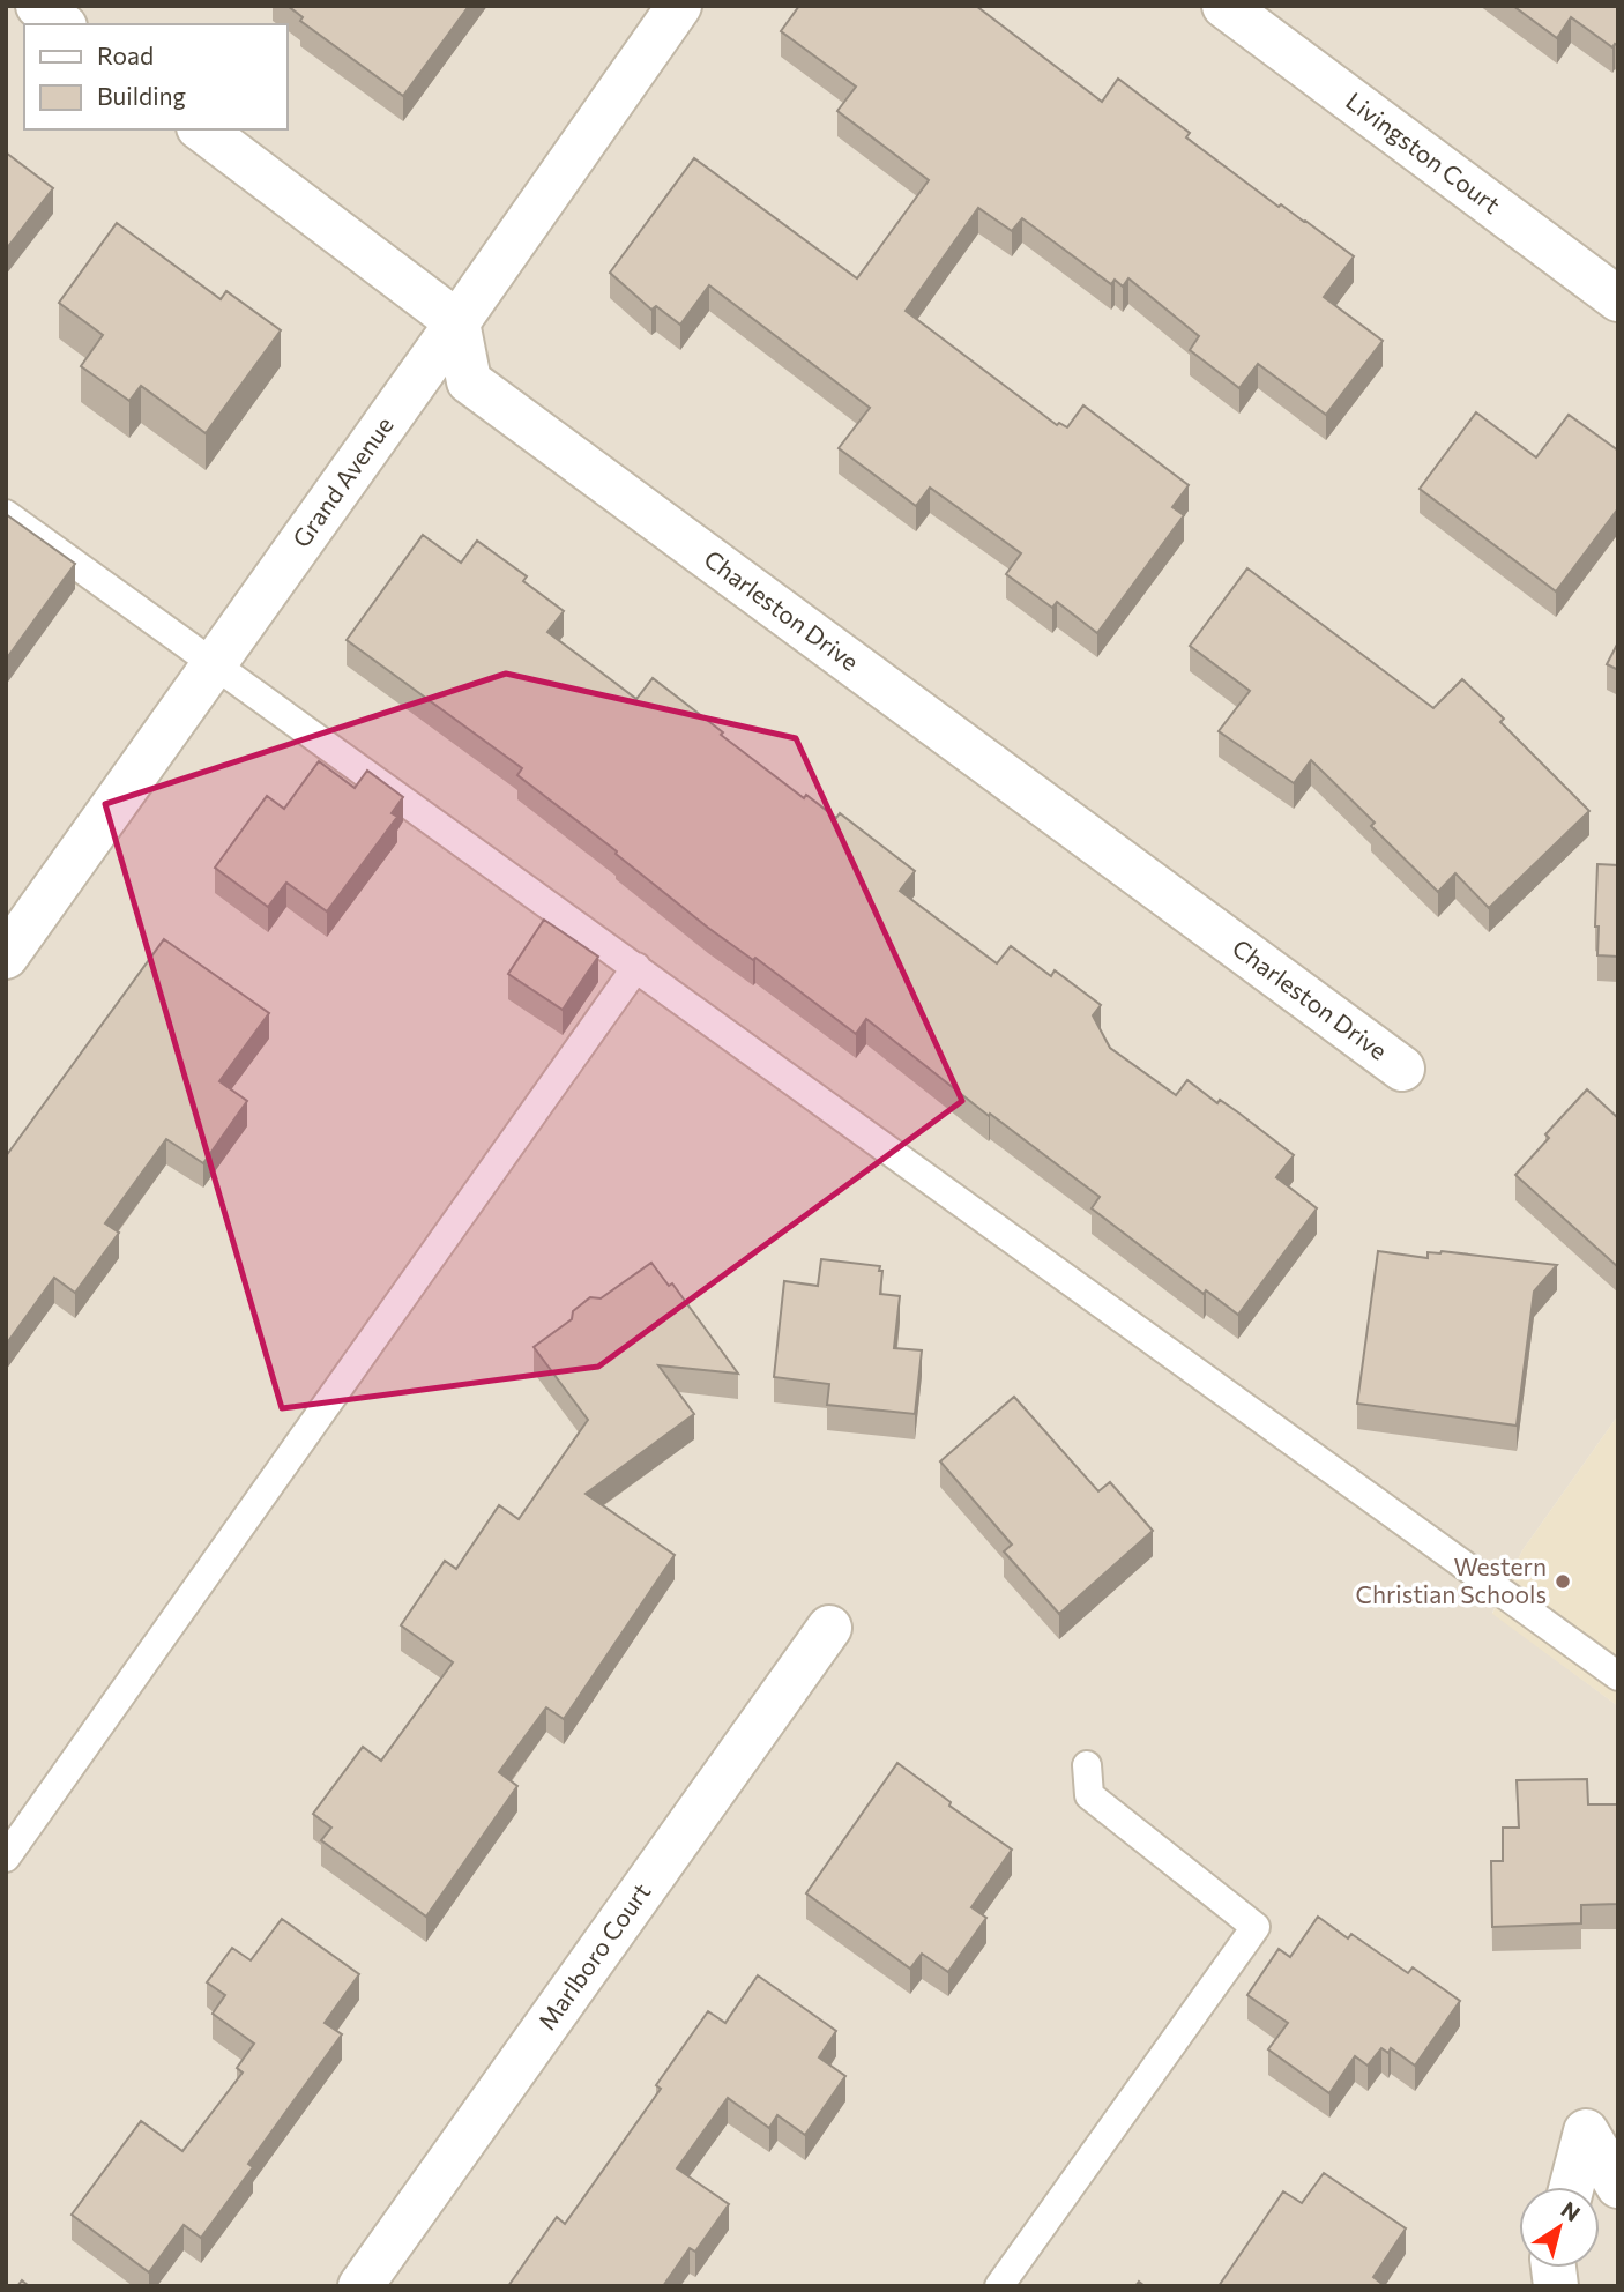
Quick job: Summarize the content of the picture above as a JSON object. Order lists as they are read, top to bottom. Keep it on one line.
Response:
{"streets":{"street":["Livingston Court","Grand Avenue","Charleston Drive","Marlboro Court"]},"crossings":[["Grand Avenue","Charleston Drive"]],"places":["Western Christian Schools"],"legend":["Road","Building"],"north":"top right"}
